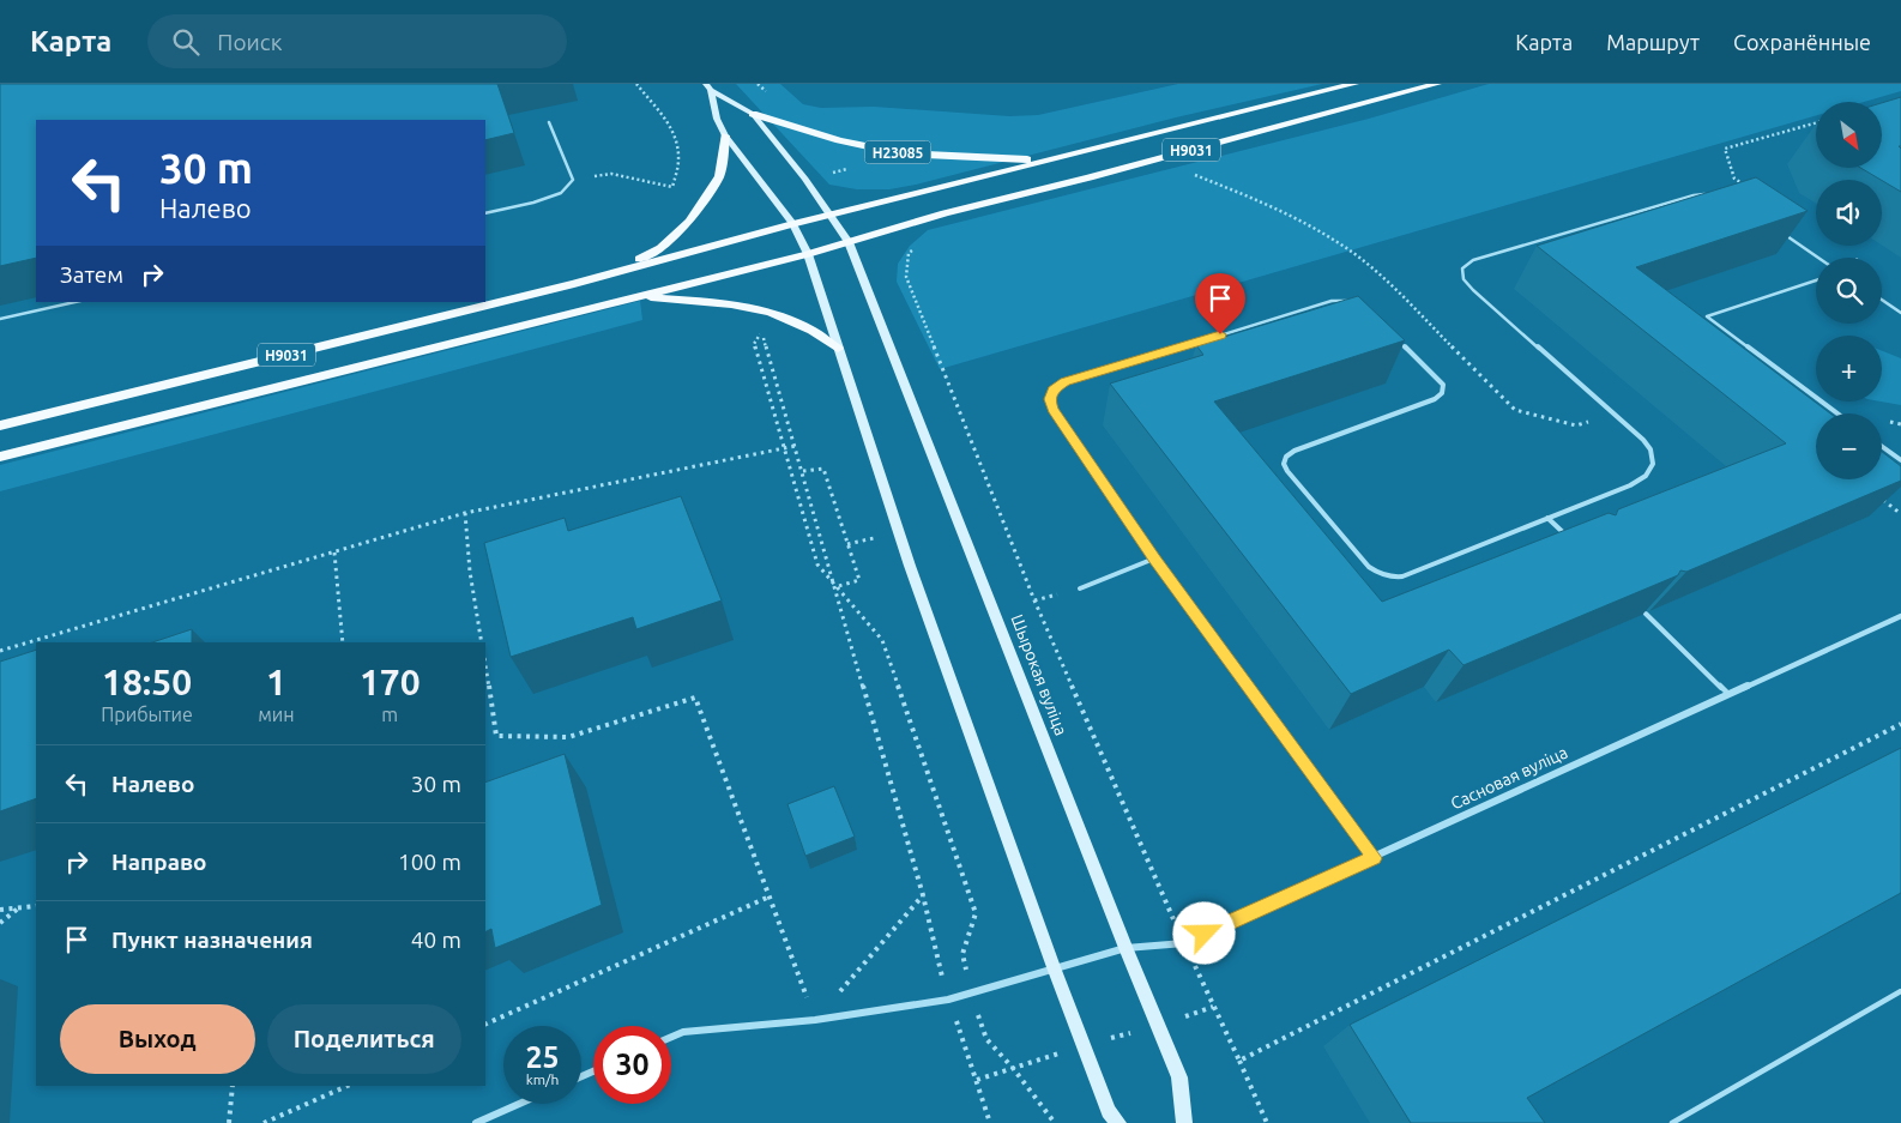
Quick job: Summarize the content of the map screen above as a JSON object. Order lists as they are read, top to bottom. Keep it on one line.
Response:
{"streets":{"main road":["Н9031","Н23085"],"street":["Шырокая вуліца","Сасновая вуліца"]},"crossings":[["Н9031","Н23085"],["Н9031","Шырокая вуліца"],["Н23085","Шырокая вуліца"],["Шырокая вуліца","Сасновая вуліца"]],"north":"bottom right","page":{"header":"Карта","search":"Поиск","nav":["Карта","Маршрут","Сохранённые"],"map_buttons":["+","−"],"turn":["30 m","Налево"],"then":"Затем","eta":["18:50","Прибытие","1","мин","170","m"],"list":[{"name":"Налево","value":"30 m"},{"name":"Направо","value":"100 m"},{"name":"Пункт назначения","value":"40 m"}],"buttons":["Выход","Поделиться"],"speed":"25 km/h","limit":"30"}}
